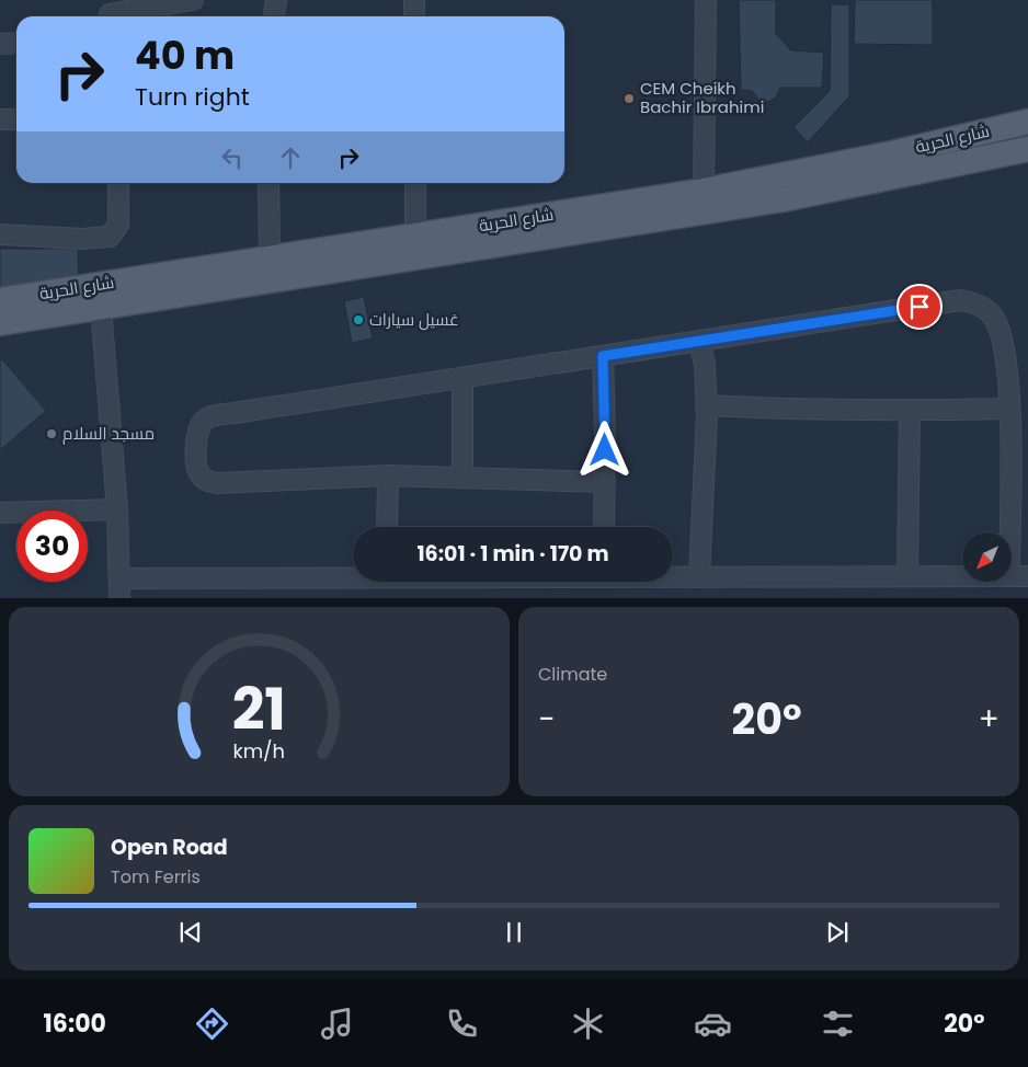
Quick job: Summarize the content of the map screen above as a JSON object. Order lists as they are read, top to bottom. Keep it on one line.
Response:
{"streets":{"main road":["شارع الحرية"]},"places":["CEM Cheikh Bachir Ibrahimi","غسيل سيارات","مسجد السلام"],"north":"bottom left","page":{"turn":["40 m","Turn right"],"limit":"30","trip":"16:01 · 1 min · 170 m","tile":"Climate","heat":["−","20°","+"],"song":["Open Road","Tom Ferris"],"tabs":["16:00","20°"],"gauge":["21","km/h"]}}
